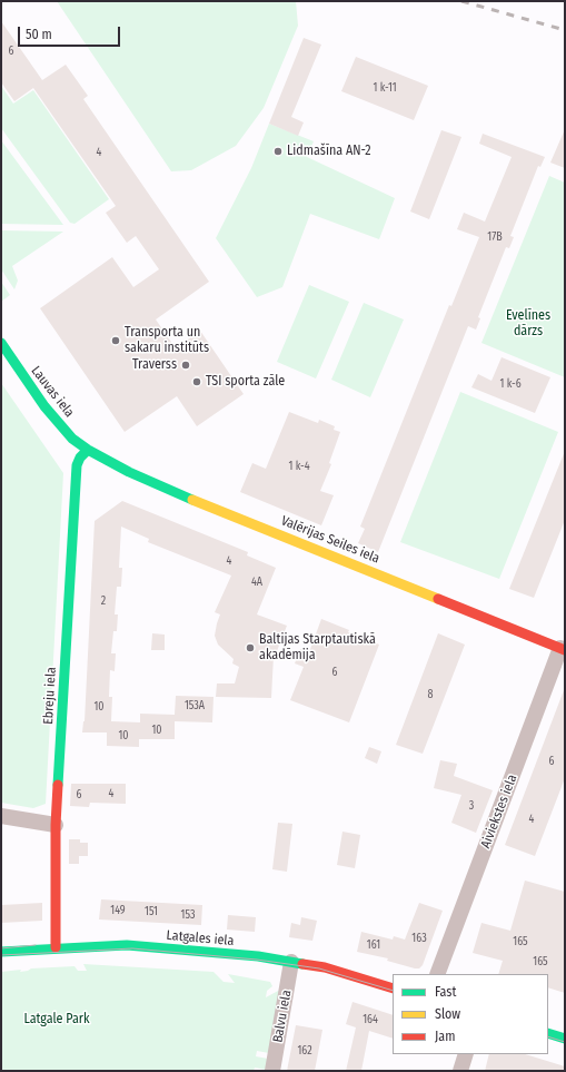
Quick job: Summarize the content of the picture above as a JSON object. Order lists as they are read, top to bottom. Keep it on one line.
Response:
{"streets":{"street":["Lauvas iela","Valērijas Seiles iela","Ebreju iela","Aiviekstes iela","Latgales iela","Balvu iela"]},"crossings":[["Lauvas iela","Valērijas Seiles iela"],["Lauvas iela","Ebreju iela"],["Valērijas Seiles iela","Ebreju iela"],["Valērijas Seiles iela","Aiviekstes iela"],["Ebreju iela","Latgales iela"],["Latgales iela","Balvu iela"]],"parks":["Evelīnes dārzs","Latgale Park"],"places":["Lidmašīna AN-2","Transporta un sakaru institūts","Traverss","TSI sporta zāle","Baltijas Starptautiskā akadēmija"],"house_numbers":["6","1 k-11","4","17B","1 k-6","1 k-4","4","4A","2","6","8","153A","10","10","10","6","4","6","3","4","149","151","153","163","165","161","165","164","162"],"legend":["Fast","Slow","Jam"],"scale_bar":"50 m"}
